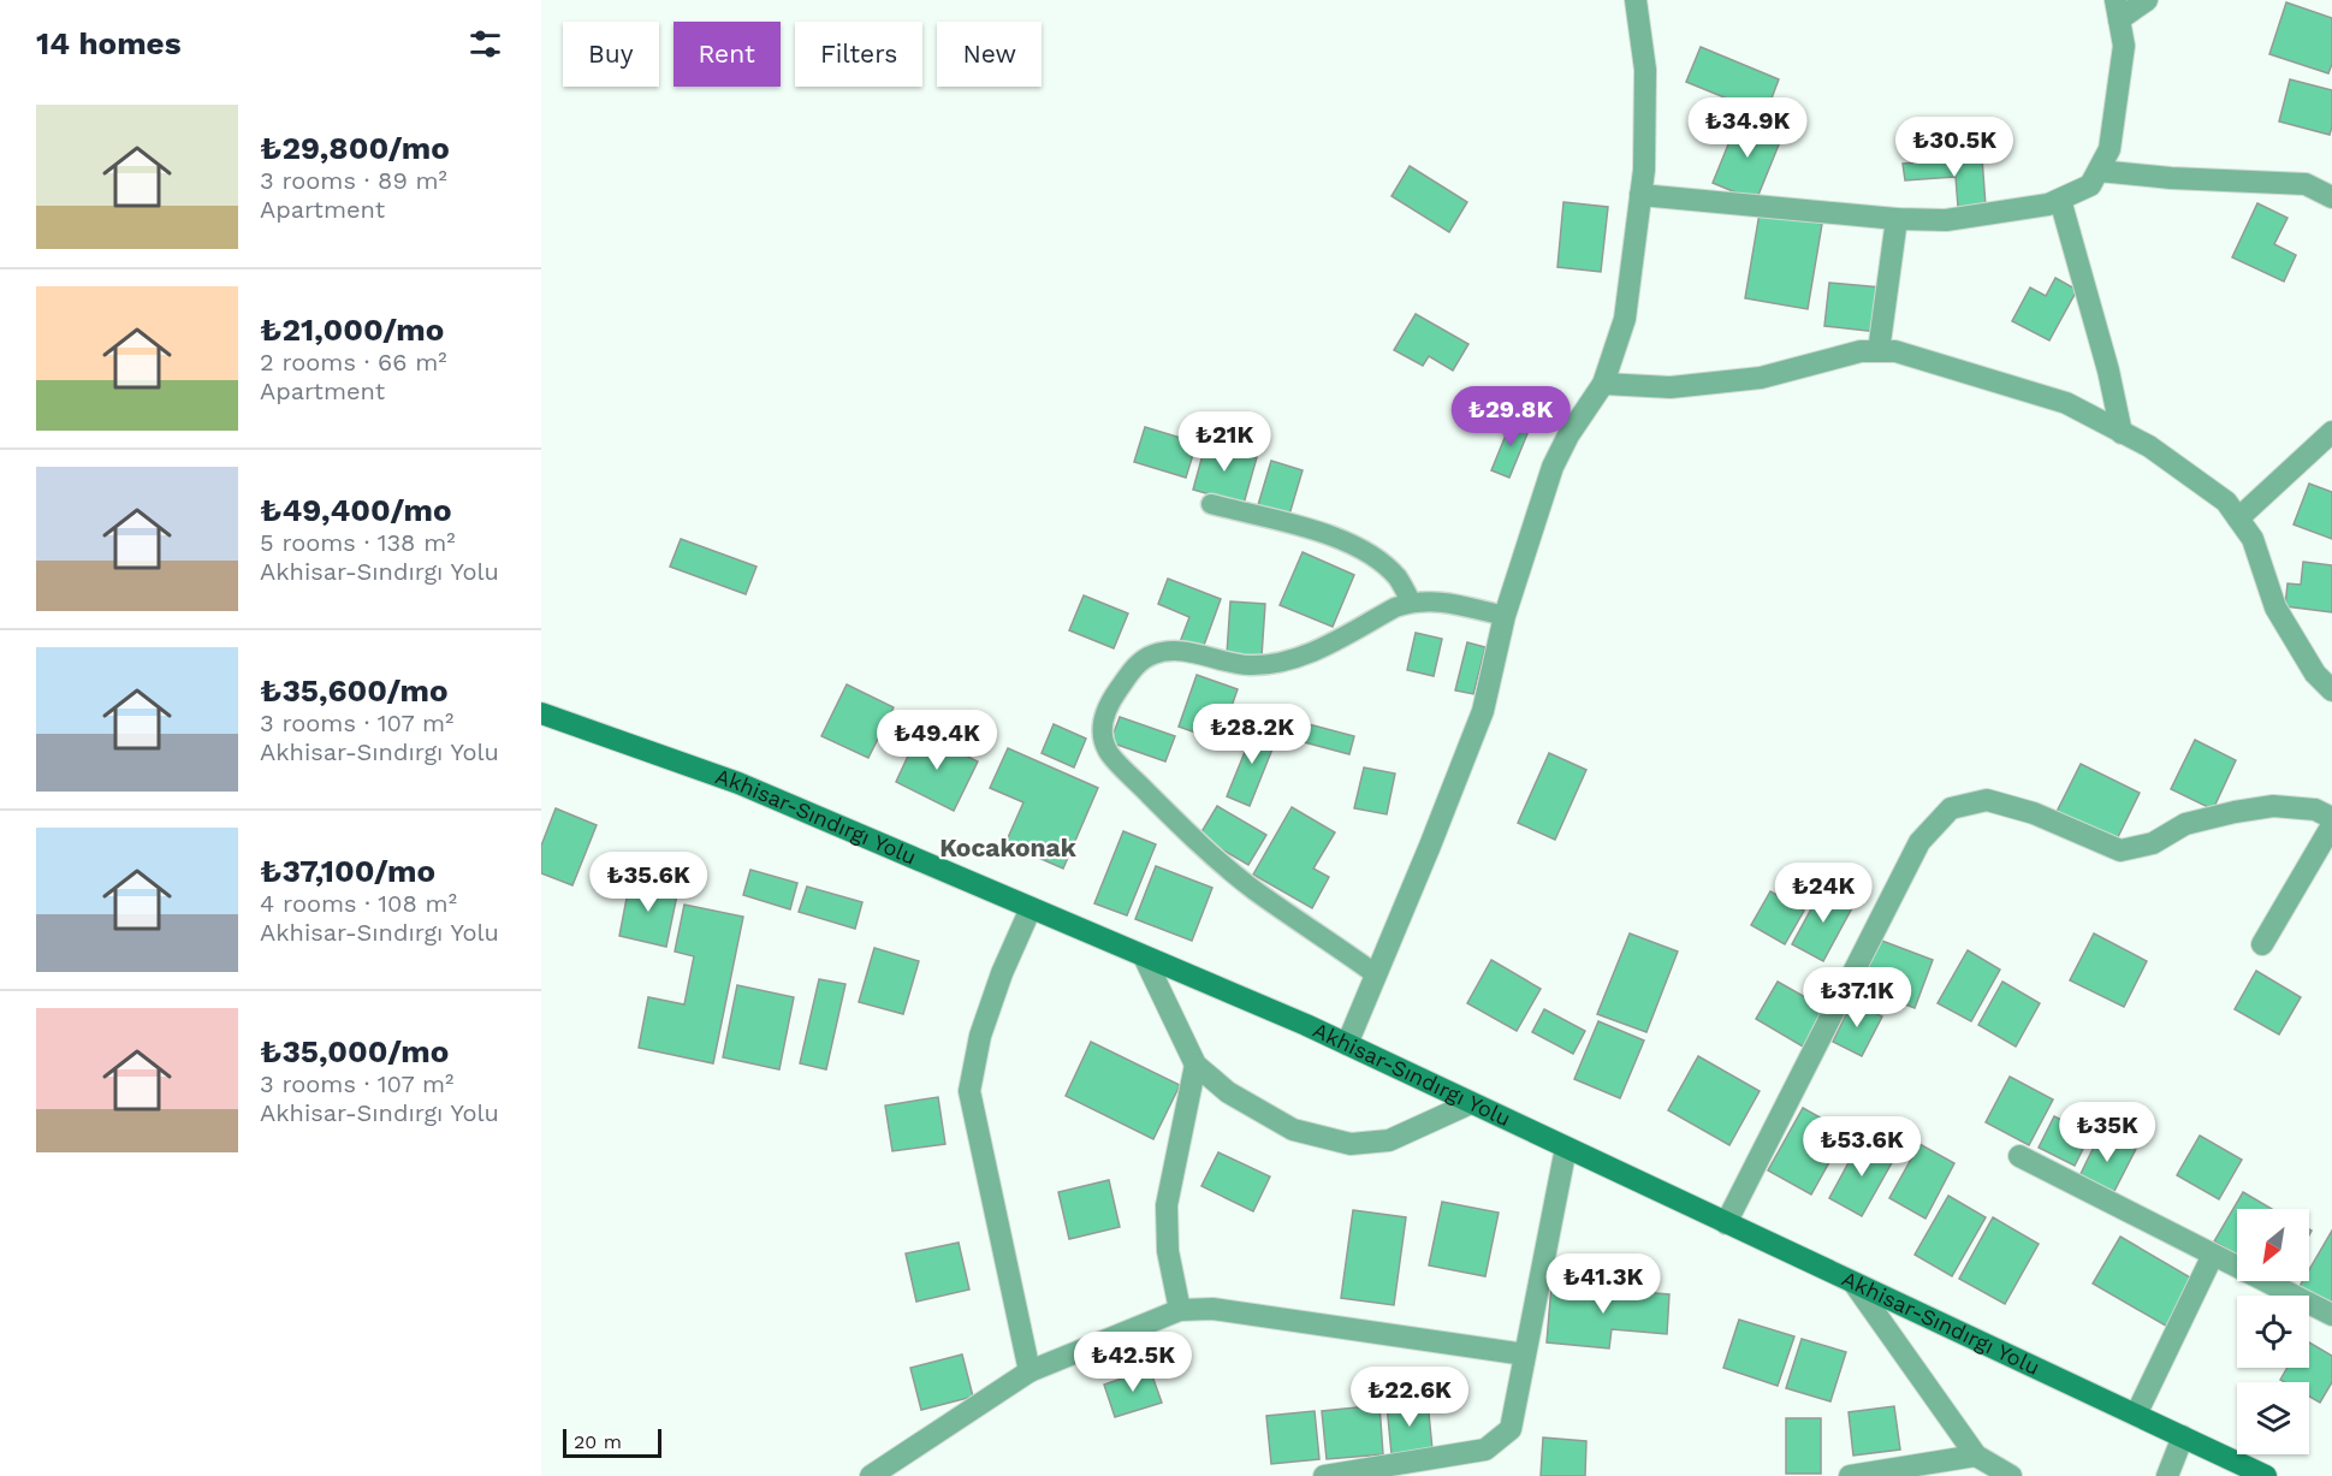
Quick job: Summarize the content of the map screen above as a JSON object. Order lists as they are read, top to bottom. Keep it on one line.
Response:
{"streets":{"main road":["Akhisar-Sındırgı Yolu"]},"districts":["Kocakonak"],"scale_bar":"20 m","north":"bottom left","page":{"heading":"14 homes","chip":["Buy","Rent","Filters","New"],"list":[{"name":"₺29,800/mo","note":"3 rooms · 89 m² · Apartment"},{"name":"₺21,000/mo","note":"2 rooms · 66 m² · Apartment"},{"name":"₺49,400/mo","note":"5 rooms · 138 m² · Akhisar-Sındırgı Yolu"},{"name":"₺35,600/mo","note":"3 rooms · 107 m² · Akhisar-Sındırgı Yolu"},{"name":"₺37,100/mo","note":"4 rooms · 108 m² · Akhisar-Sındırgı Yolu"},{"name":"₺35,000/mo","note":"3 rooms · 107 m² · Akhisar-Sındırgı Yolu"}],"price":["₺34.9K","₺30.5K","₺29.8K","₺21K","₺28.2K","₺49.4K","₺35.6K","₺24K","₺37.1K","₺35K","₺53.6K","₺41.3K","₺42.5K","₺22.6K"],"scale":"20 m"}}
